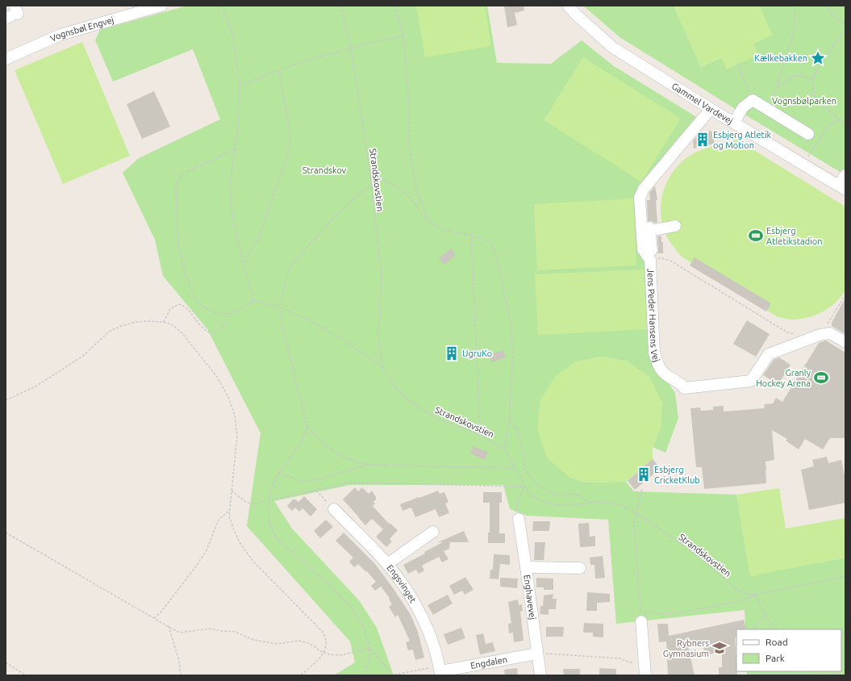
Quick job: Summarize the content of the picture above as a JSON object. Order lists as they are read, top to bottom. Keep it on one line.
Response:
{"streets":{"street":["Vognsbøl Engvej","Gammel Vardevej","Jens Peder Hansens Vej","Engsvinget","Enghavevej","Engdalen"],"path":["Strandskovstien"]},"crossings":[["Gammel Vardevej","Jens Peder Hansens Vej"],["Engsvinget","Engdalen"],["Enghavevej","Engdalen"]],"parks":["Vognsbølparken","Strandskov"],"places":{"place":["Kælkebakken"],"building":["Esbjerg Atletik og Motion","UgruKo","Esbjerg CricketKlub"],"sports":["Esbjerg Atletikstadion","Granly Hockey Arena"],"school or university":["Rybners Gymnasium"]},"legend":["Road","Park"]}
